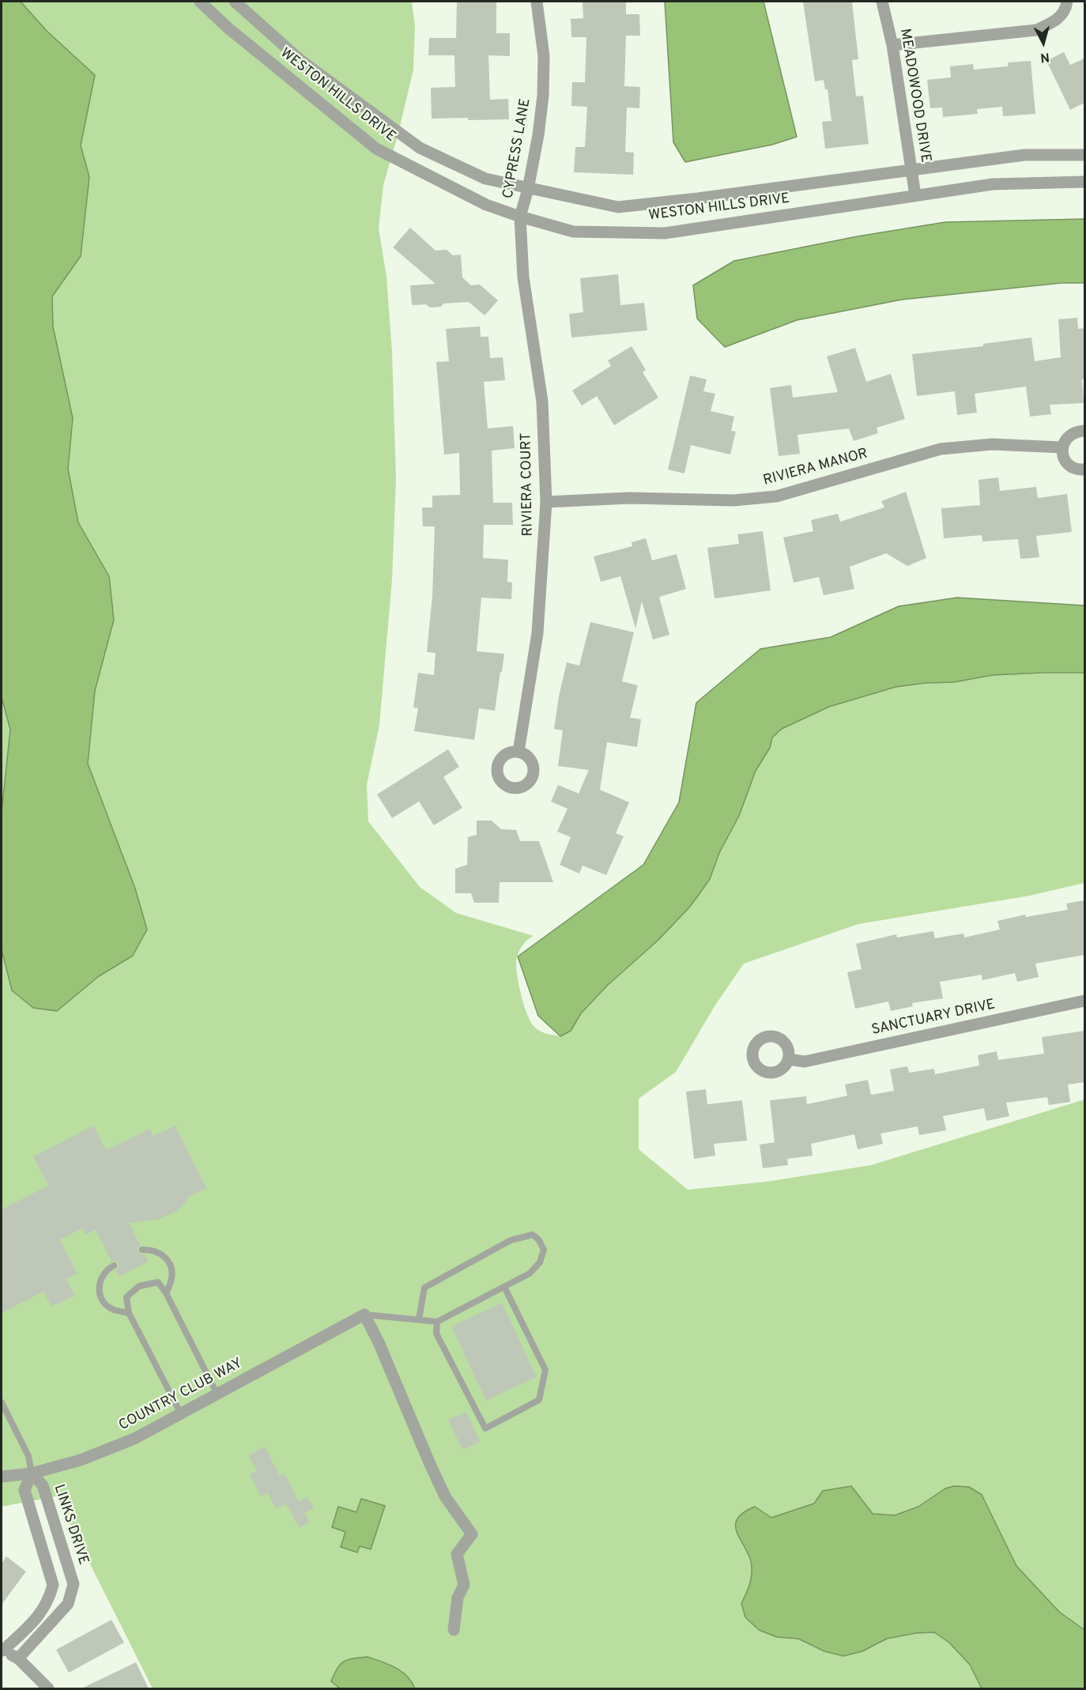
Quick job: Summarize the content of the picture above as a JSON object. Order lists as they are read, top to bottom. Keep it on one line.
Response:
{"streets":{"street":["WESTON HILLS DRIVE","MEADOWOOD DRIVE","CYPRESS LANE","RIVIERA MANOR","RIVIERA COURT","SANCTUARY DRIVE","COUNTRY CLUB WAY","LINKS DRIVE"]},"crossings":[["WESTON HILLS DRIVE","MEADOWOOD DRIVE"],["WESTON HILLS DRIVE","CYPRESS LANE"],["WESTON HILLS DRIVE","RIVIERA COURT"],["CYPRESS LANE","RIVIERA COURT"],["RIVIERA MANOR","RIVIERA COURT"],["COUNTRY CLUB WAY","LINKS DRIVE"]],"north":"bottom"}
